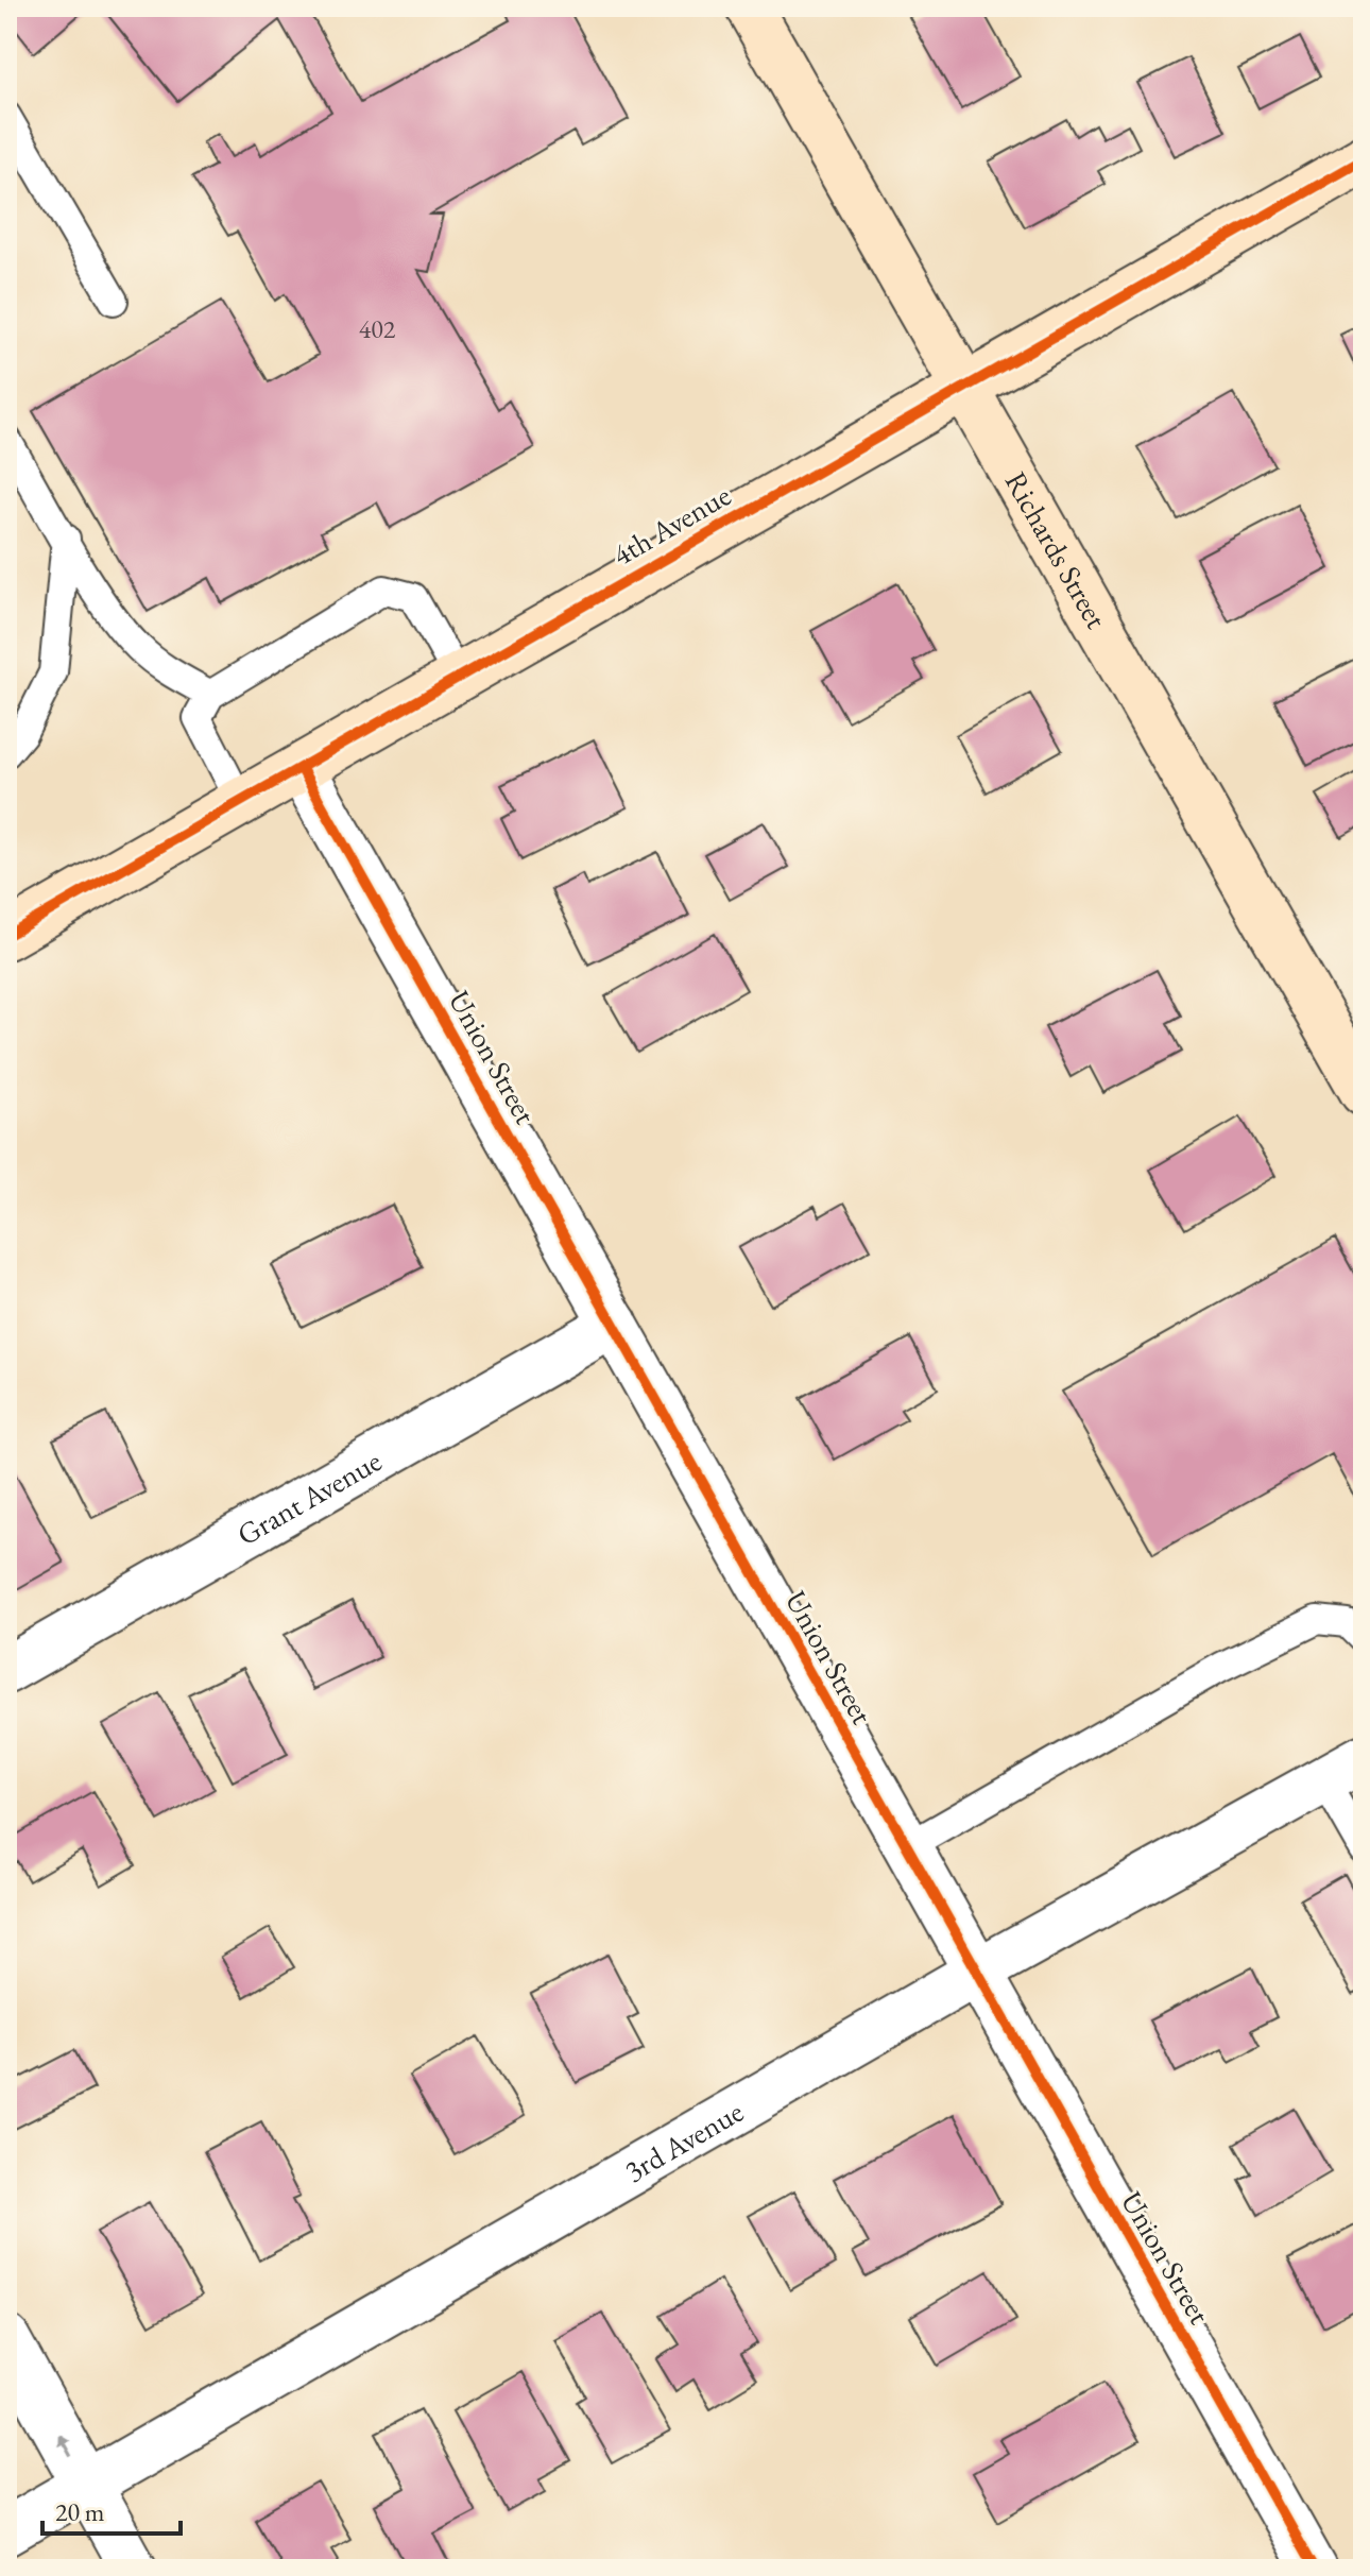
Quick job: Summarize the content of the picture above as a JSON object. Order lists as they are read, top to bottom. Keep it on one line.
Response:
{"streets":{"street":["4th Avenue","Richards Street","Union Street","Grant Avenue","3rd Avenue"]},"crossings":[["4th Avenue","Richards Street"],["4th Avenue","Union Street"],["Union Street","Grant Avenue"],["Union Street","3rd Avenue"]],"house_numbers":["402"],"scale_bar":"20 m"}
